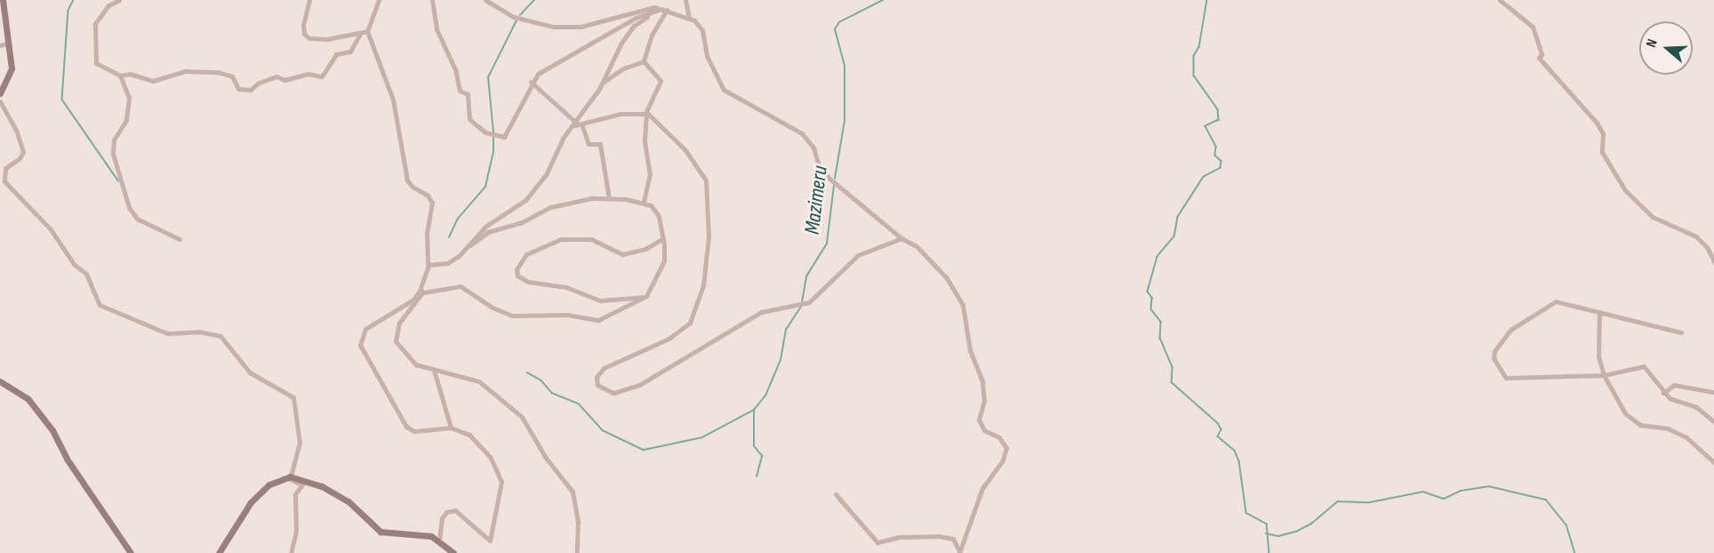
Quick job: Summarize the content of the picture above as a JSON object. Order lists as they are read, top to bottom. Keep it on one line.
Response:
{"water":["Mazimeru"],"north":"left"}
